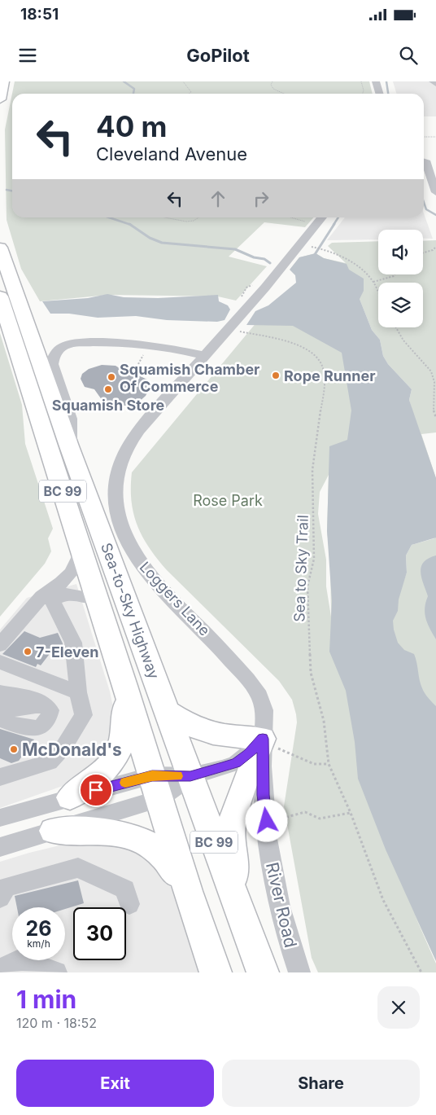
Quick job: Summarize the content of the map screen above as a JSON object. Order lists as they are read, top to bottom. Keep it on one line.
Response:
{"streets":{"highway":["BC 99","Sea-to-Sky Highway"],"street":["Loggers Lane","River Road"],"path":["Sea to Sky Trail"]},"crossings":[["Loggers Lane","River Road"]],"parks":["Rose Park"],"places":["Rope Runner","Squamish Chamber Of Commerce","Squamish Store","7-Eleven","McDonald's"],"page":{"status":"18:51","header":"GoPilot","turn":["40 m","Cleveland Avenue"],"speed":"26 km/h","limit":"30","heading":["1 min","120 m · 18:52"],"buttons":["Exit","Share"]}}
